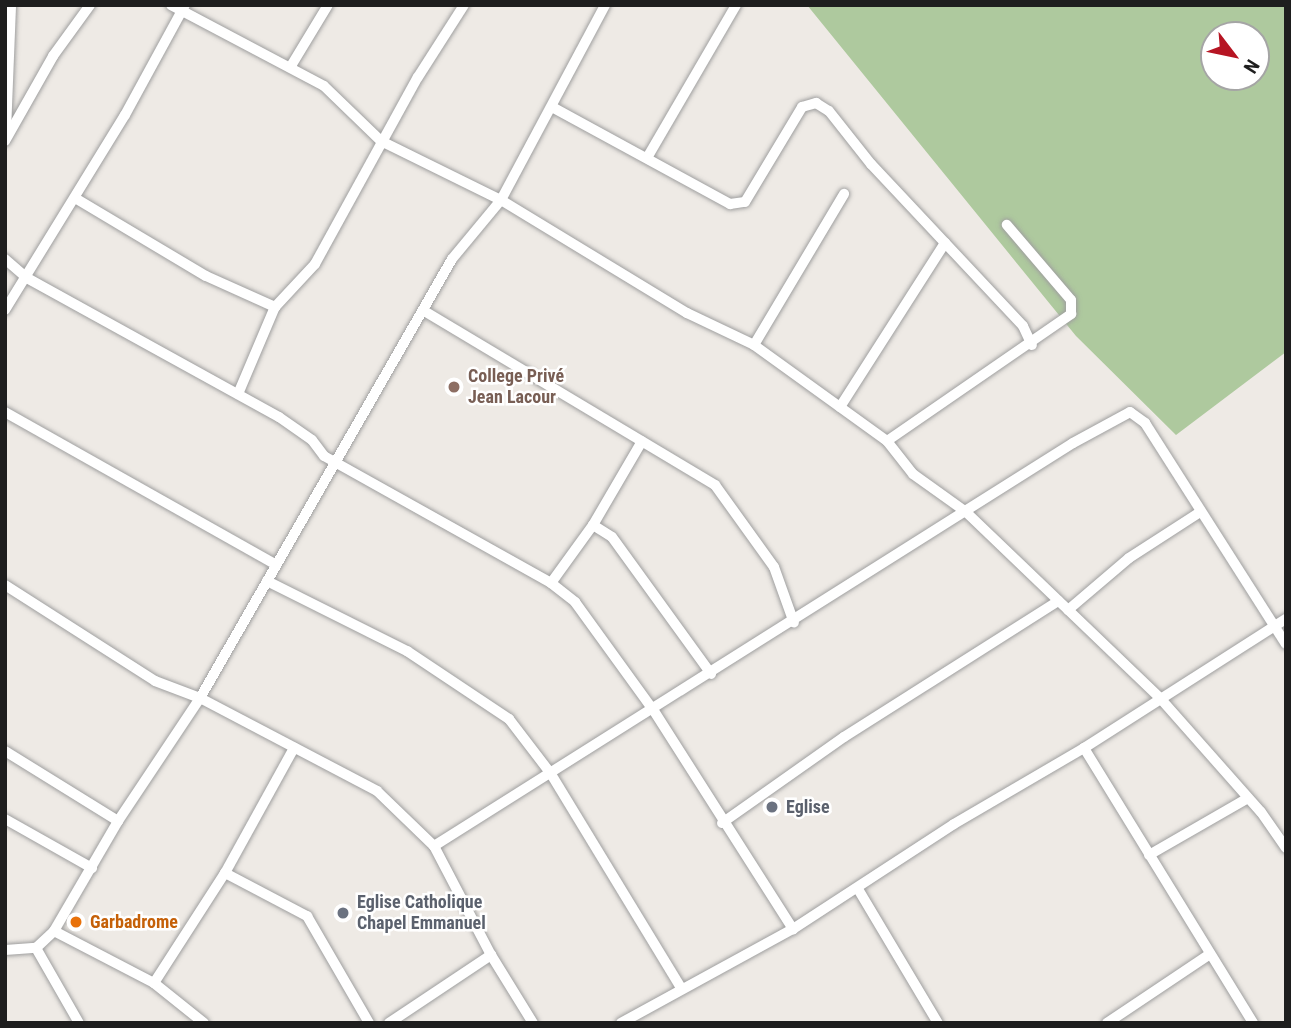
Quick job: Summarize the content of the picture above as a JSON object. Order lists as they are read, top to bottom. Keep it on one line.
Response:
{"places":["College Privé Jean Lacour","Eglise","Eglise Catholique Chapel Emmanuel","Garbadrome"],"north":"bottom right"}
